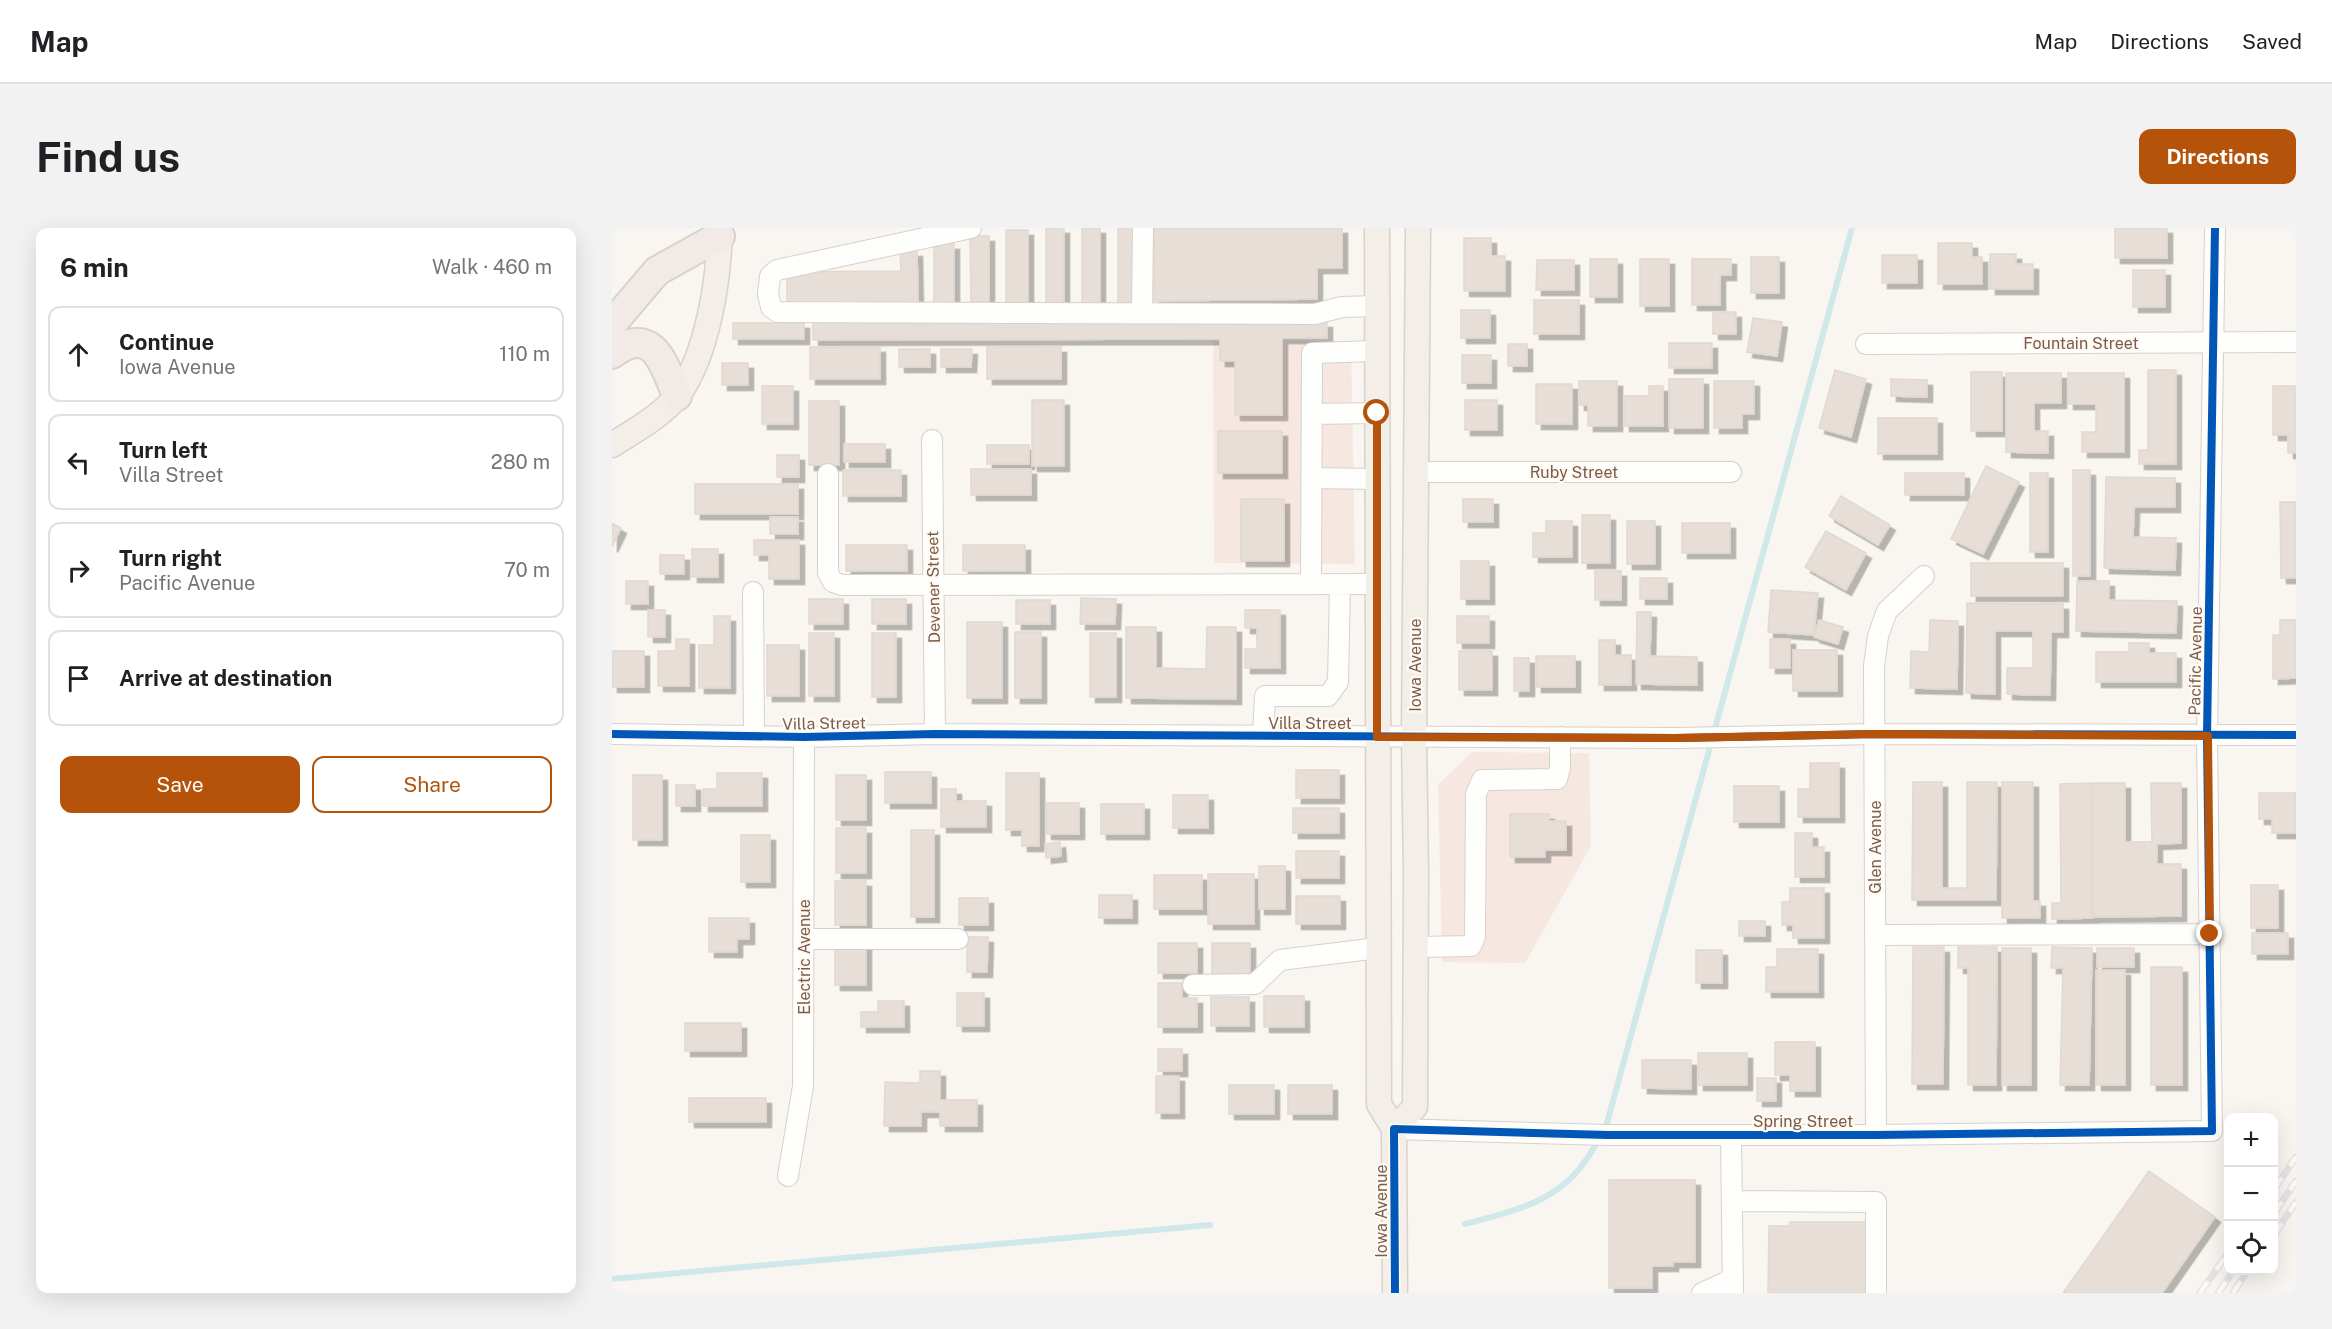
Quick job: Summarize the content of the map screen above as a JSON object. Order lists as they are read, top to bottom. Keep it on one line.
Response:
{"streets":{"main road":["Iowa Avenue"],"street":["Fountain Street","Ruby Street","Devener Street","Pacific Avenue","Villa Street","Glen Avenue","Electric Avenue","Spring Street"]},"crossings":[["Fountain Street","Pacific Avenue"],["Ruby Street","Iowa Avenue"],["Devener Street","Villa Street"],["Pacific Avenue","Villa Street"],["Pacific Avenue","Spring Street"],["Iowa Avenue","Villa Street"],["Iowa Avenue","Spring Street"],["Villa Street","Glen Avenue"],["Villa Street","Electric Avenue"],["Glen Avenue","Spring Street"]],"page":{"header":"Map","nav":["Map","Directions","Saved"],"buttons":["Directions",["Save","Share"]],"title":"Find us","heading":["6 min","Walk · 460 m"],"list":[["Continue","Iowa Avenue","110 m"],["Turn left","Villa Street","280 m"],["Turn right","Pacific Avenue","70 m"],"Arrive at destination"],"map_buttons":["+","−"]}}
